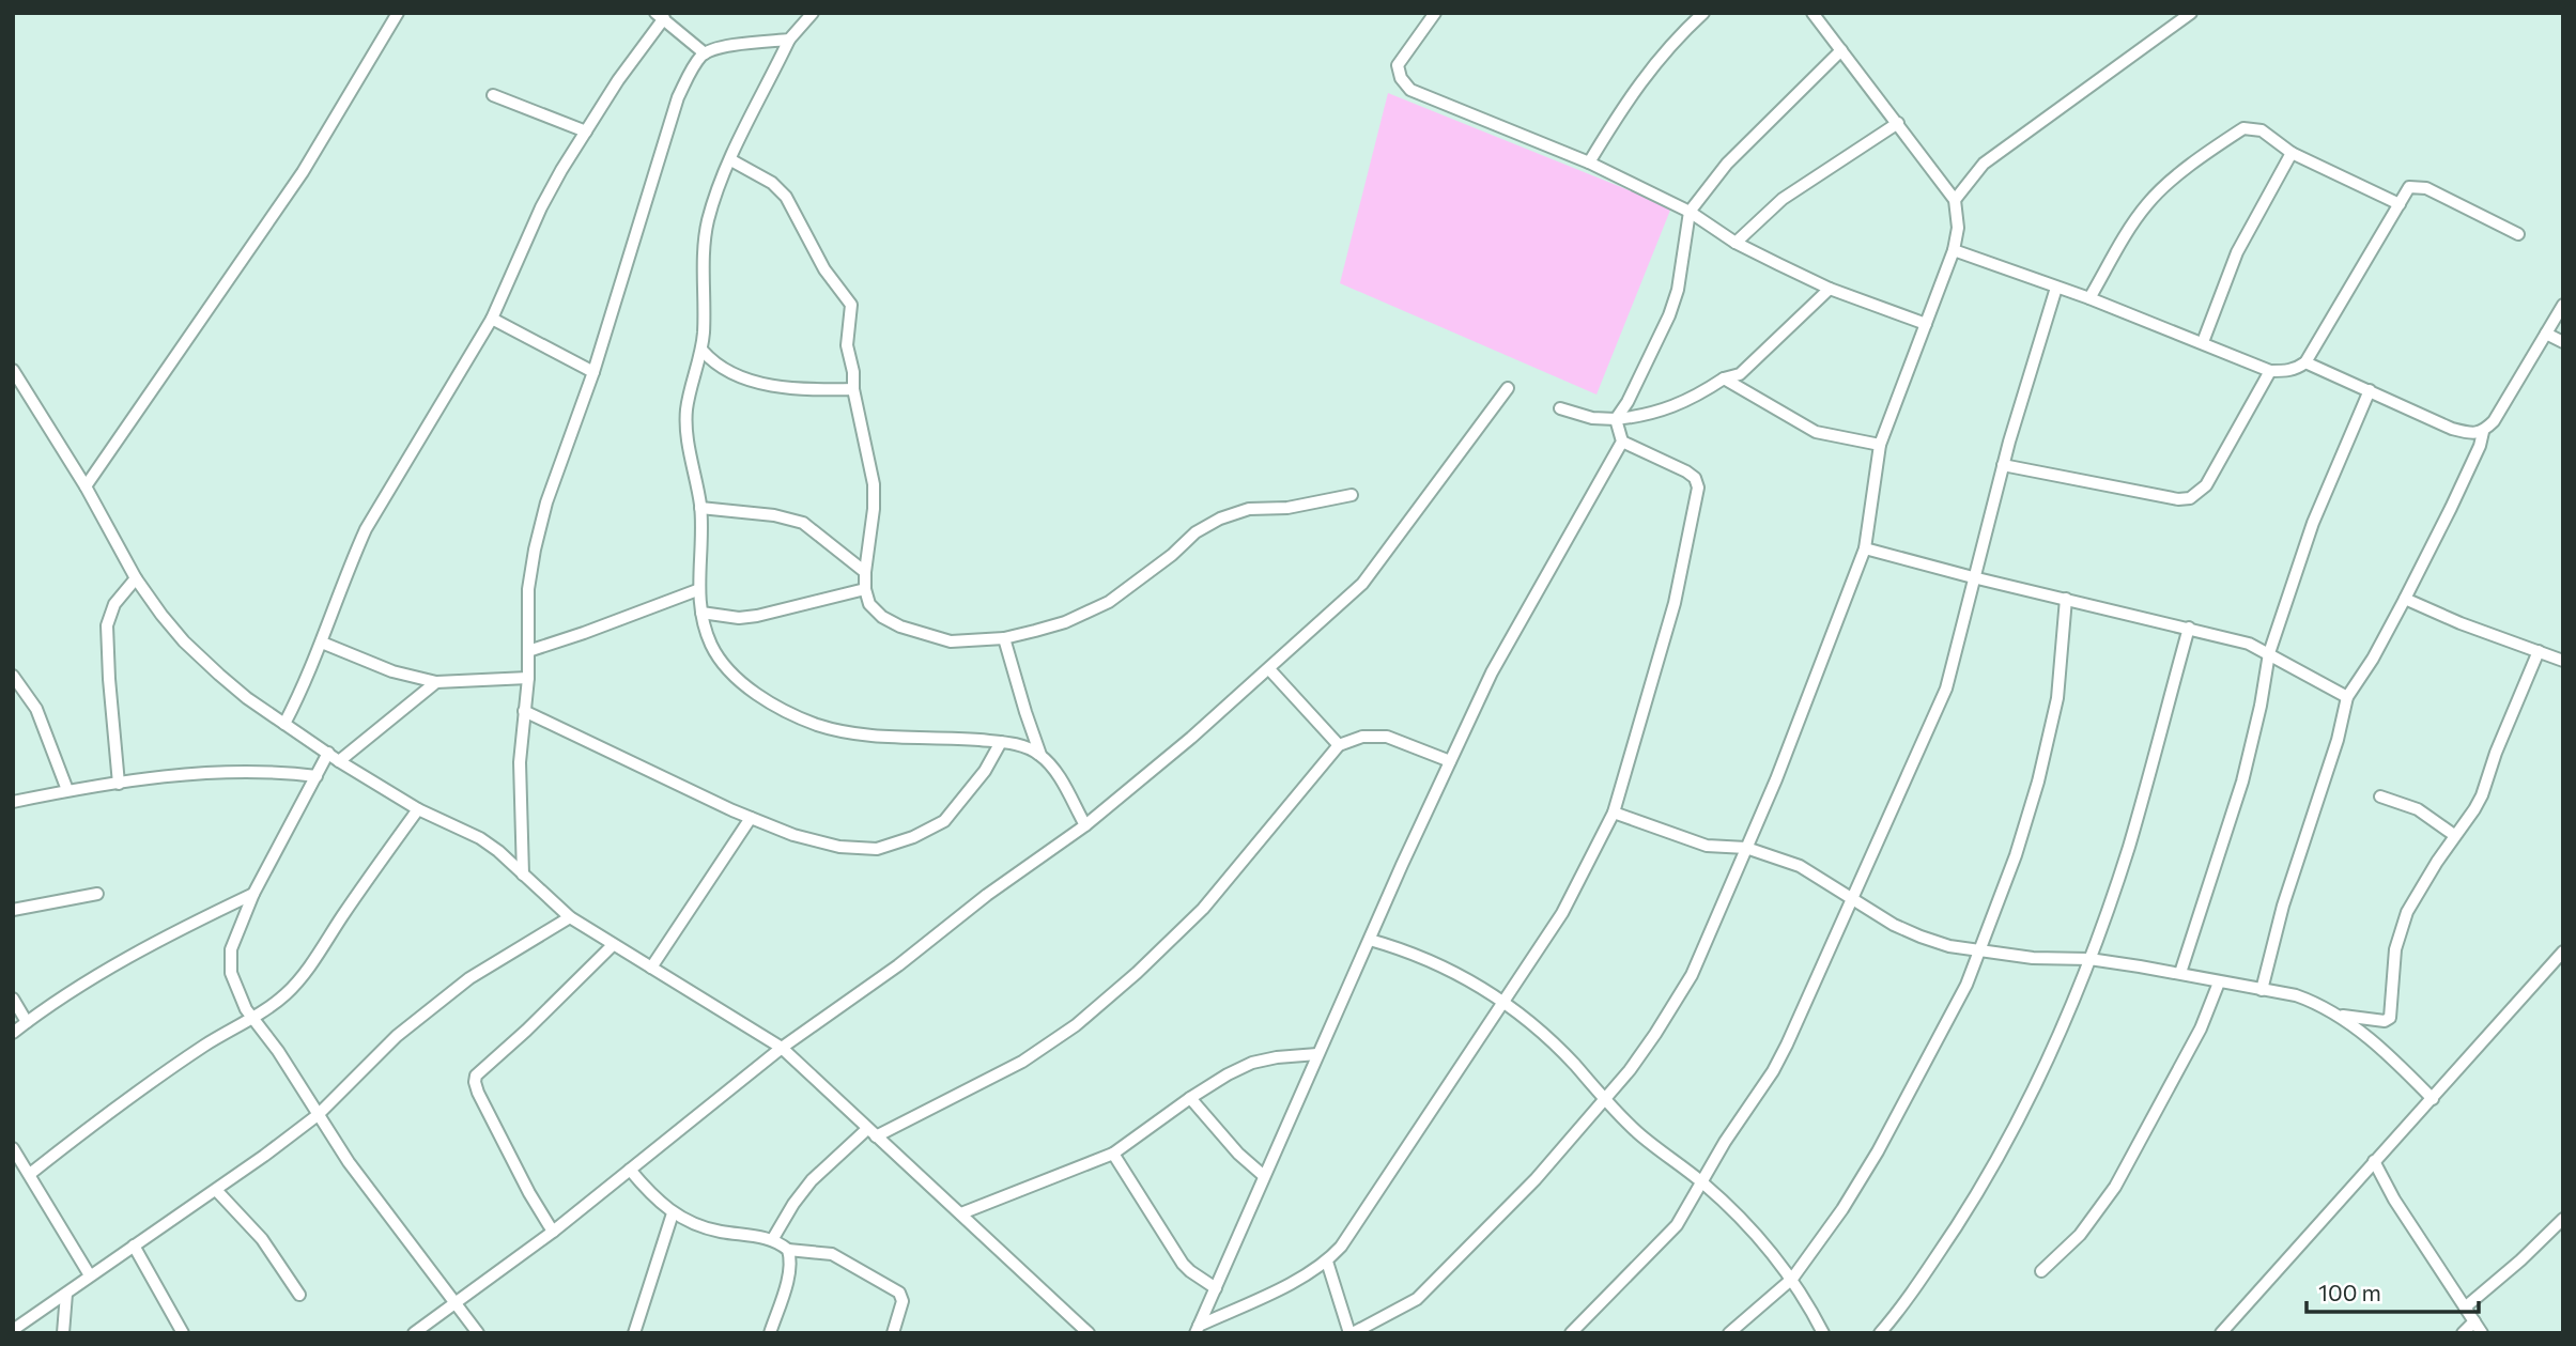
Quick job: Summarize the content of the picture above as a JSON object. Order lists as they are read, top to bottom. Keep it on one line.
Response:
{"scale_bar":"100 m"}
